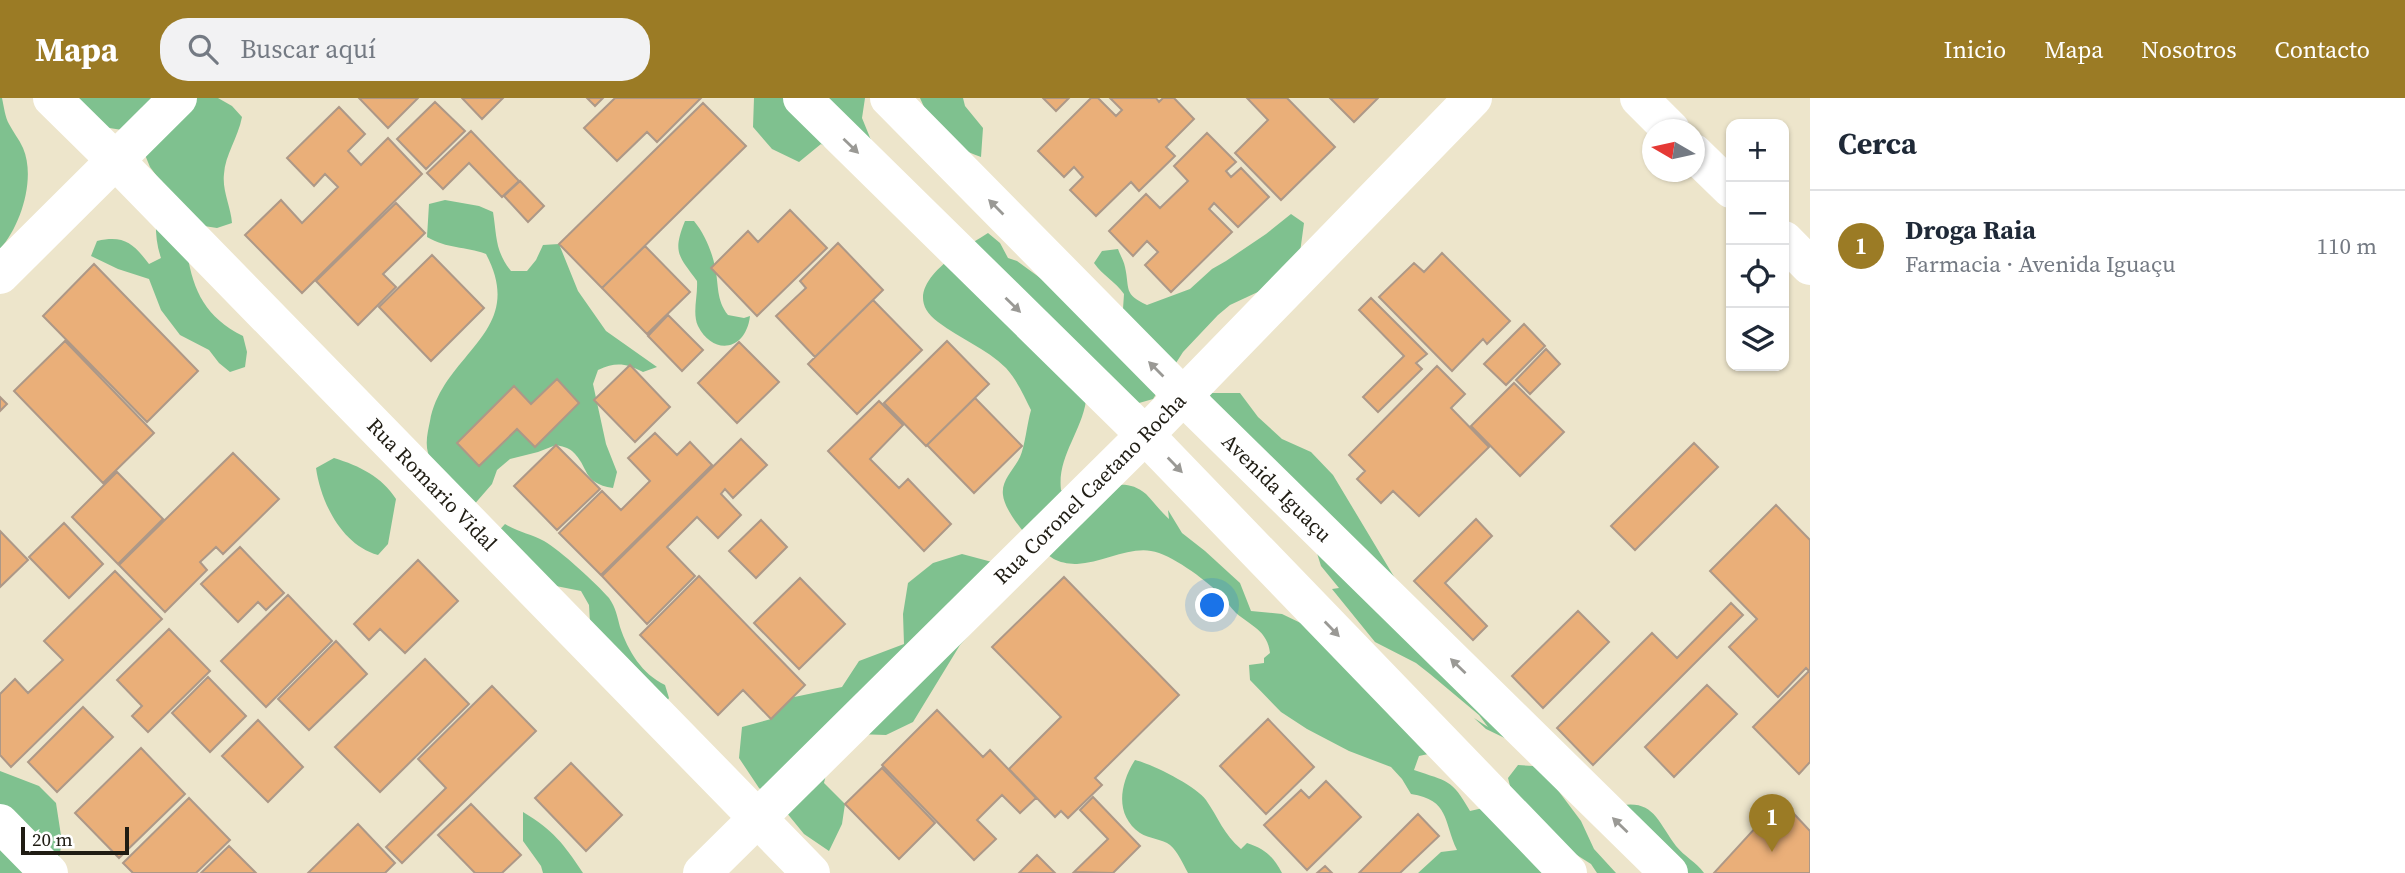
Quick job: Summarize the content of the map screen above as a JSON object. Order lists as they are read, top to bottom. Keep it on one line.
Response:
{"streets":{"street":["Rua Romario Vidal","Rua Coronel Caetano Rocha","Avenida Iguaçu"]},"crossings":[["Rua Romario Vidal","Rua Coronel Caetano Rocha"],["Rua Coronel Caetano Rocha","Avenida Iguaçu"]],"scale_bar":"20 m","north":"left","page":{"header":"Mapa","search":"Buscar aquí","nav":["Inicio","Mapa","Nosotros","Contacto"],"heading":"Cerca","map_buttons":["+","−"],"list":[{"mark":"1","name":"Droga Raia","note":"Farmacia · Avenida Iguaçu","value":"110 m"}],"pins":"1","scale":"20 m"}}
